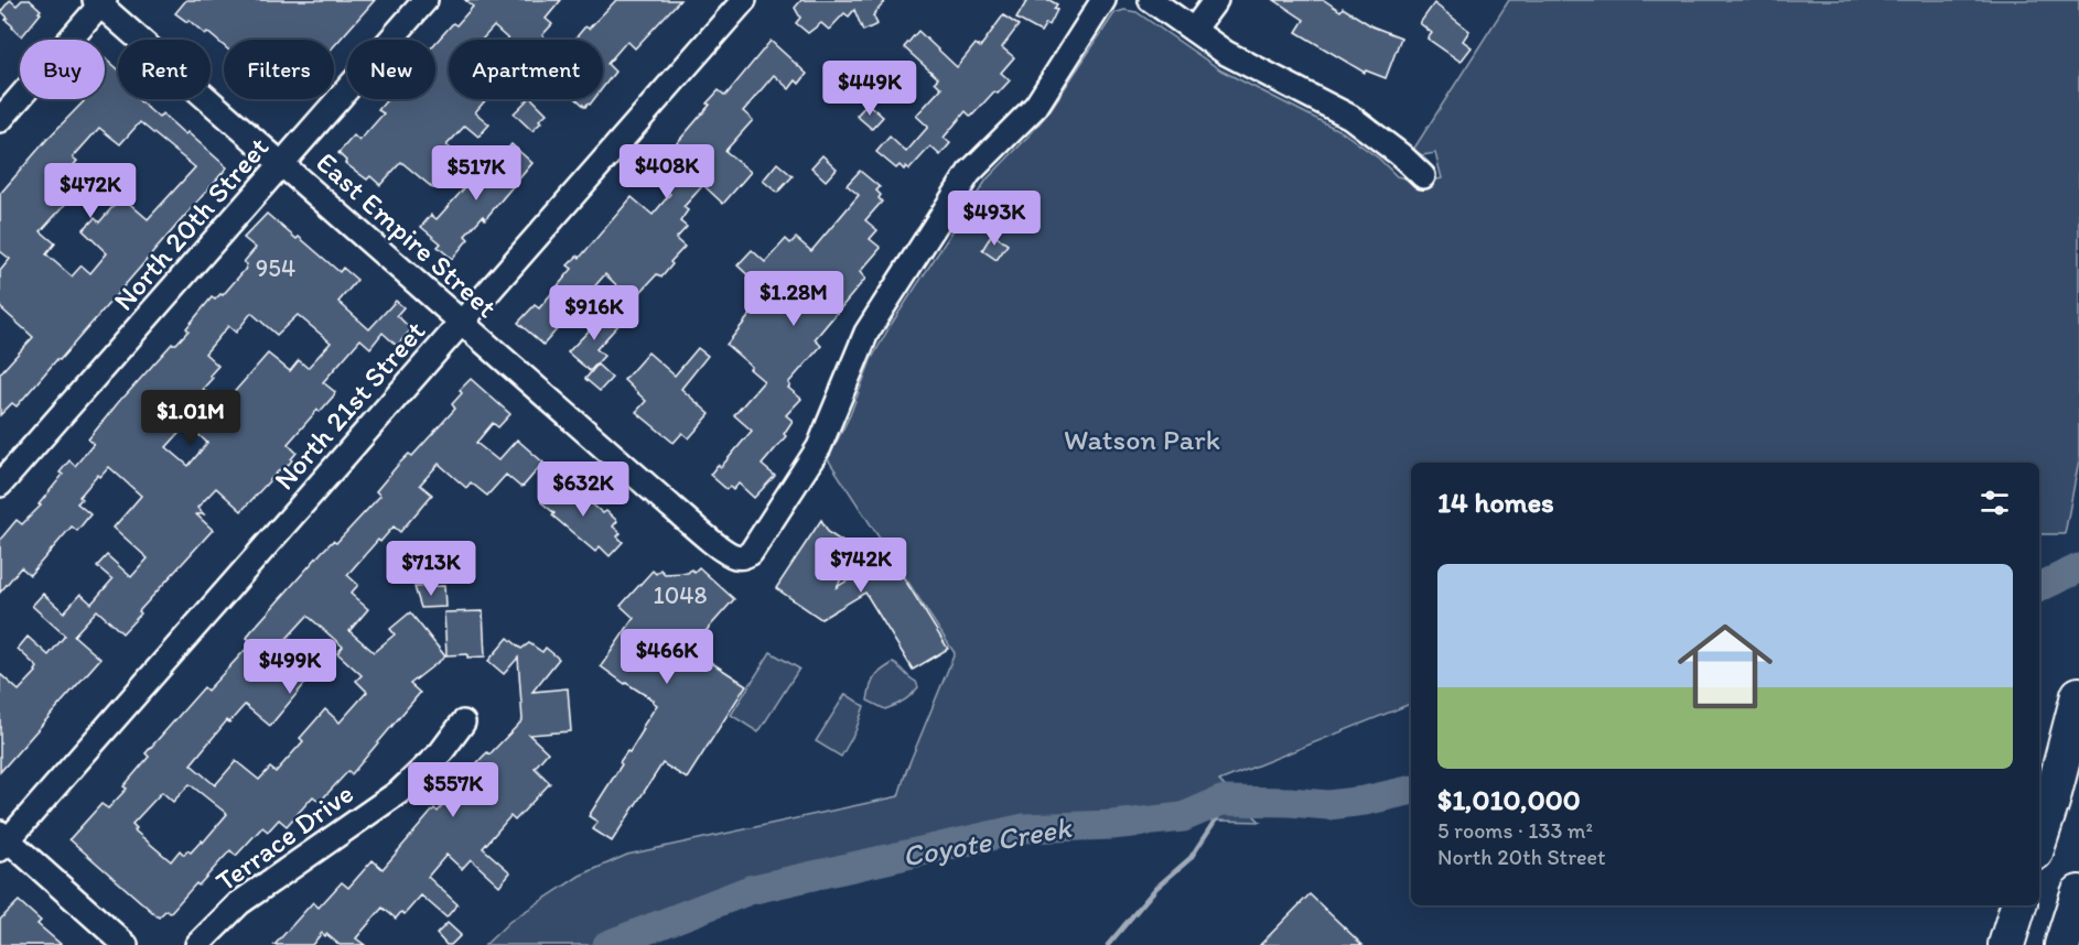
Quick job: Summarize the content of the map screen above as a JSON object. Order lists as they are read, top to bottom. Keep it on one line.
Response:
{"streets":{"street":["North 20th Street","East Empire Street","North 21st Street","Terrace Drive"]},"crossings":[["North 20th Street","East Empire Street"],["East Empire Street","North 21st Street"]],"water":["Coyote Creek"],"parks":["Watson Park"],"house_numbers":["954","1048"],"page":{"chip":["Buy","Rent","Filters","New","Apartment"],"price":["$449K","$408K","$517K","$472K","$493K","$1.28M","$916K","$1.01M","$632K","$742K","$713K","$466K","$499K","$557K"],"heading":"14 homes","list":[{"name":"$1,010,000","note":"5 rooms · 133 m² · North 20th Street"}]}}
